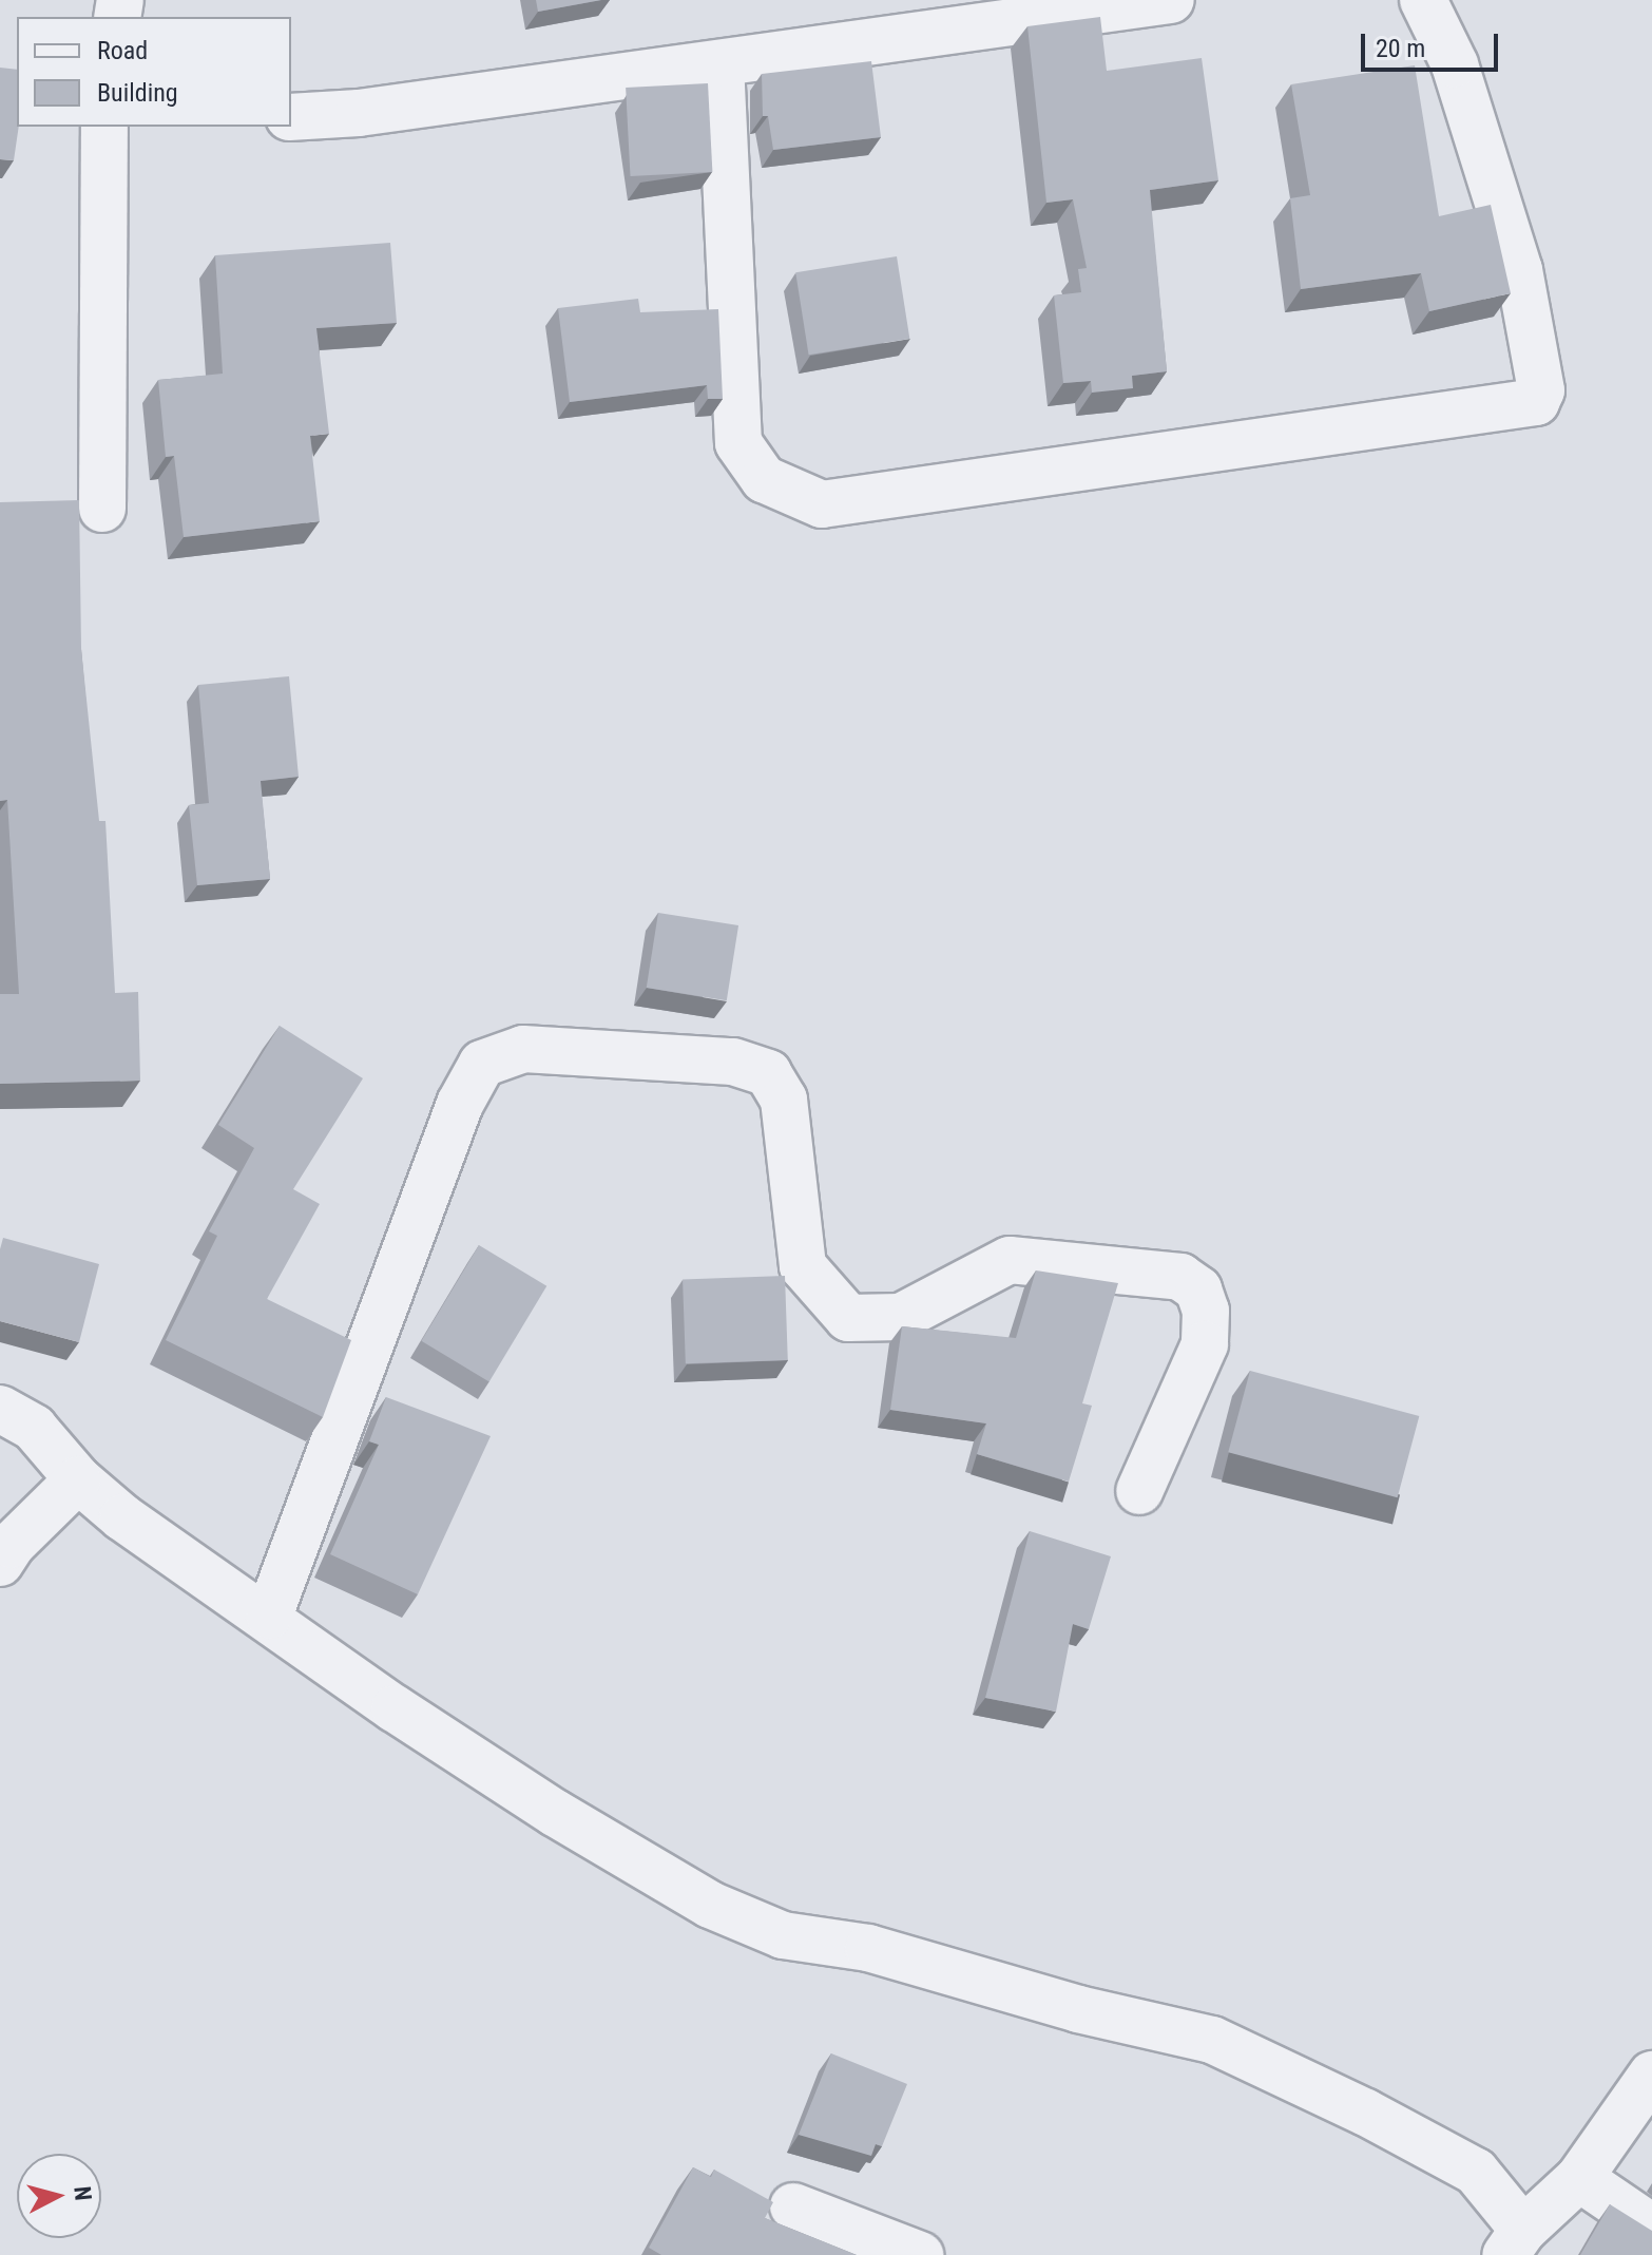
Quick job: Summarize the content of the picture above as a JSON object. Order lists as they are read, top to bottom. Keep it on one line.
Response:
{"legend":["Road","Building"],"scale_bar":"20 m","north":"right"}
